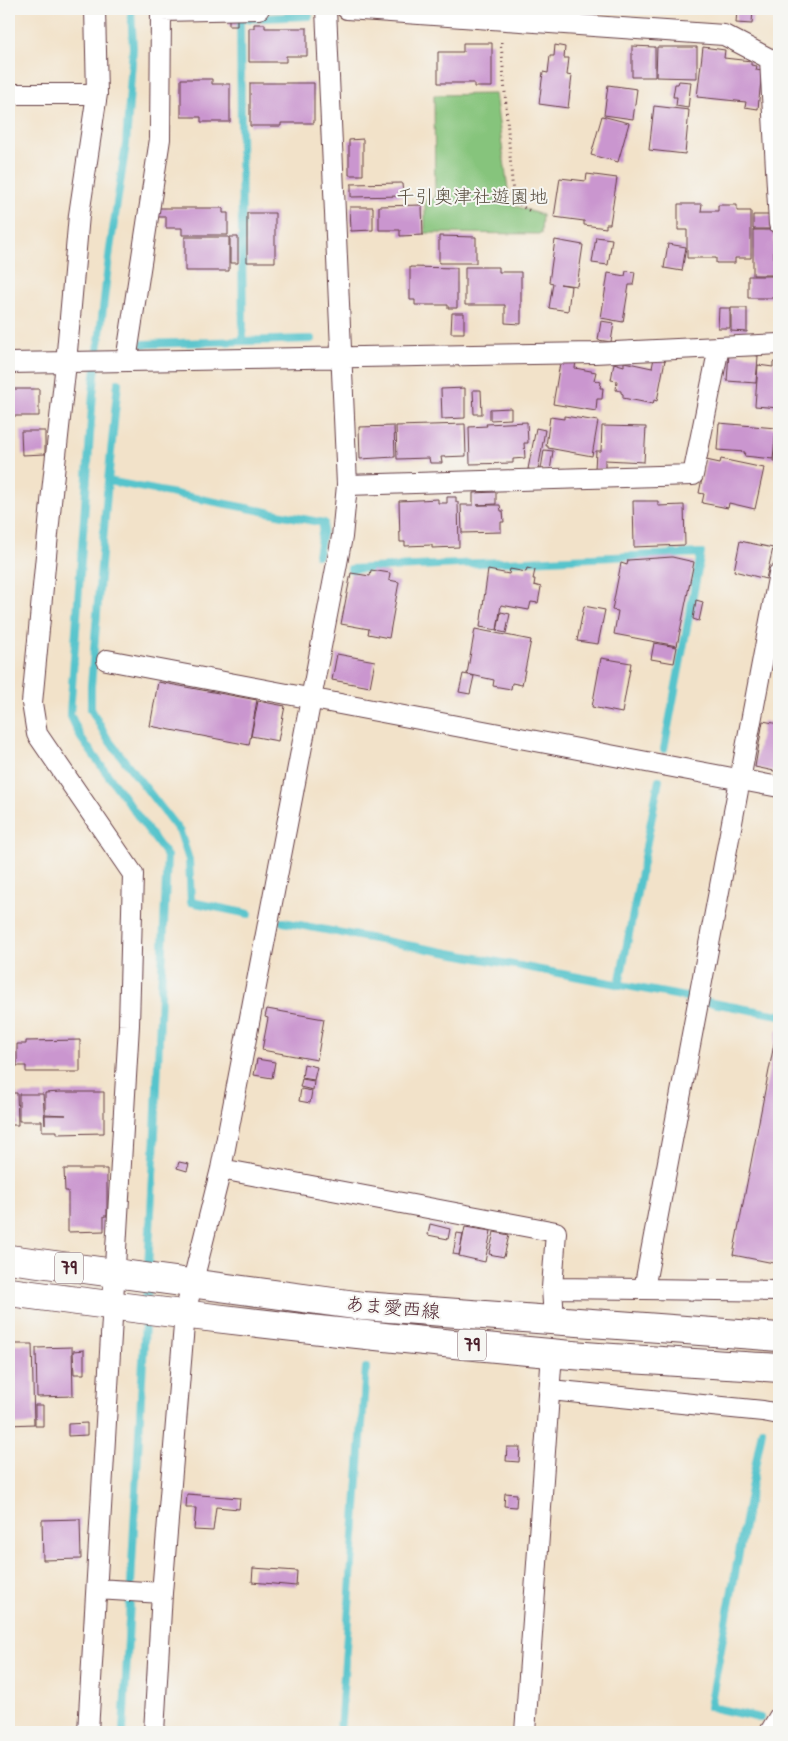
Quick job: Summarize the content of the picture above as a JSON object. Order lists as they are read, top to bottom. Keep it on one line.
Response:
{"streets":{"main road":["79","あま愛西線"]},"parks":["千引奥津社遊園地"]}
